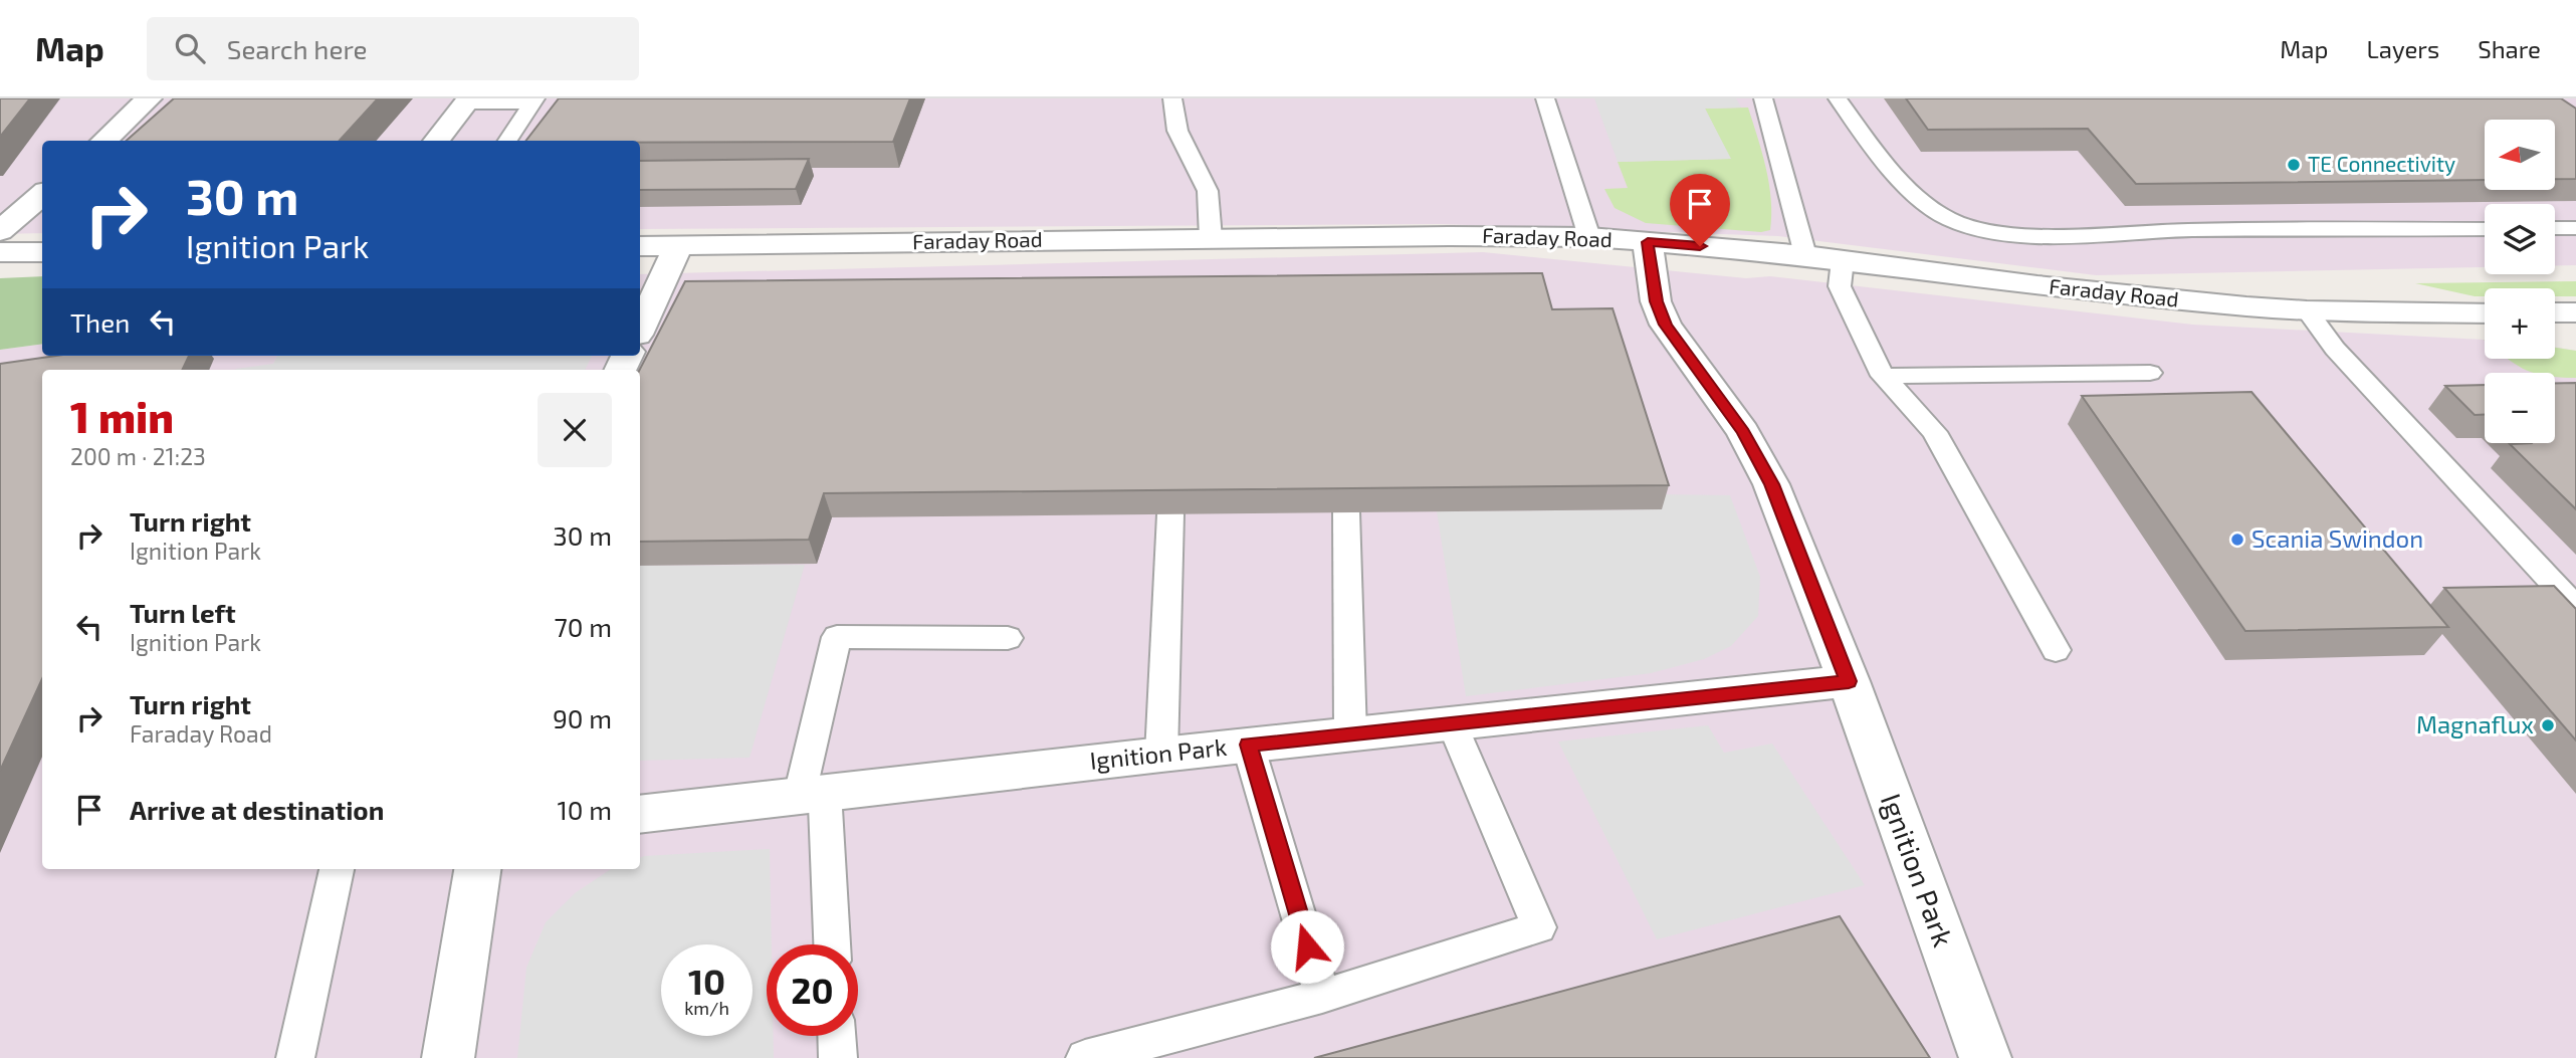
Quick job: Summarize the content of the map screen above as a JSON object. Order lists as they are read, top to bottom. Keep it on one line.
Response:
{"streets":{"street":["Faraday Road","Ignition Park"]},"crossings":[["Faraday Road","Ignition Park"]],"places":["TE Connectivity","Scania Swindon","Magnaflux"],"north":"left","page":{"header":"Map","search":"Search here","nav":["Map","Layers","Share"],"map_buttons":["+","−"],"turn":["30 m","Ignition Park"],"then":"Then","heading":["1 min","200 m · 21:23"],"list":[{"name":"Turn right","note":"Ignition Park","value":"30 m"},{"name":"Turn left","note":"Ignition Park","value":"70 m"},{"name":"Turn right","note":"Faraday Road","value":"90 m"},{"name":"Arrive at destination","value":"10 m"}],"speed":"10 km/h","limit":"20"}}
